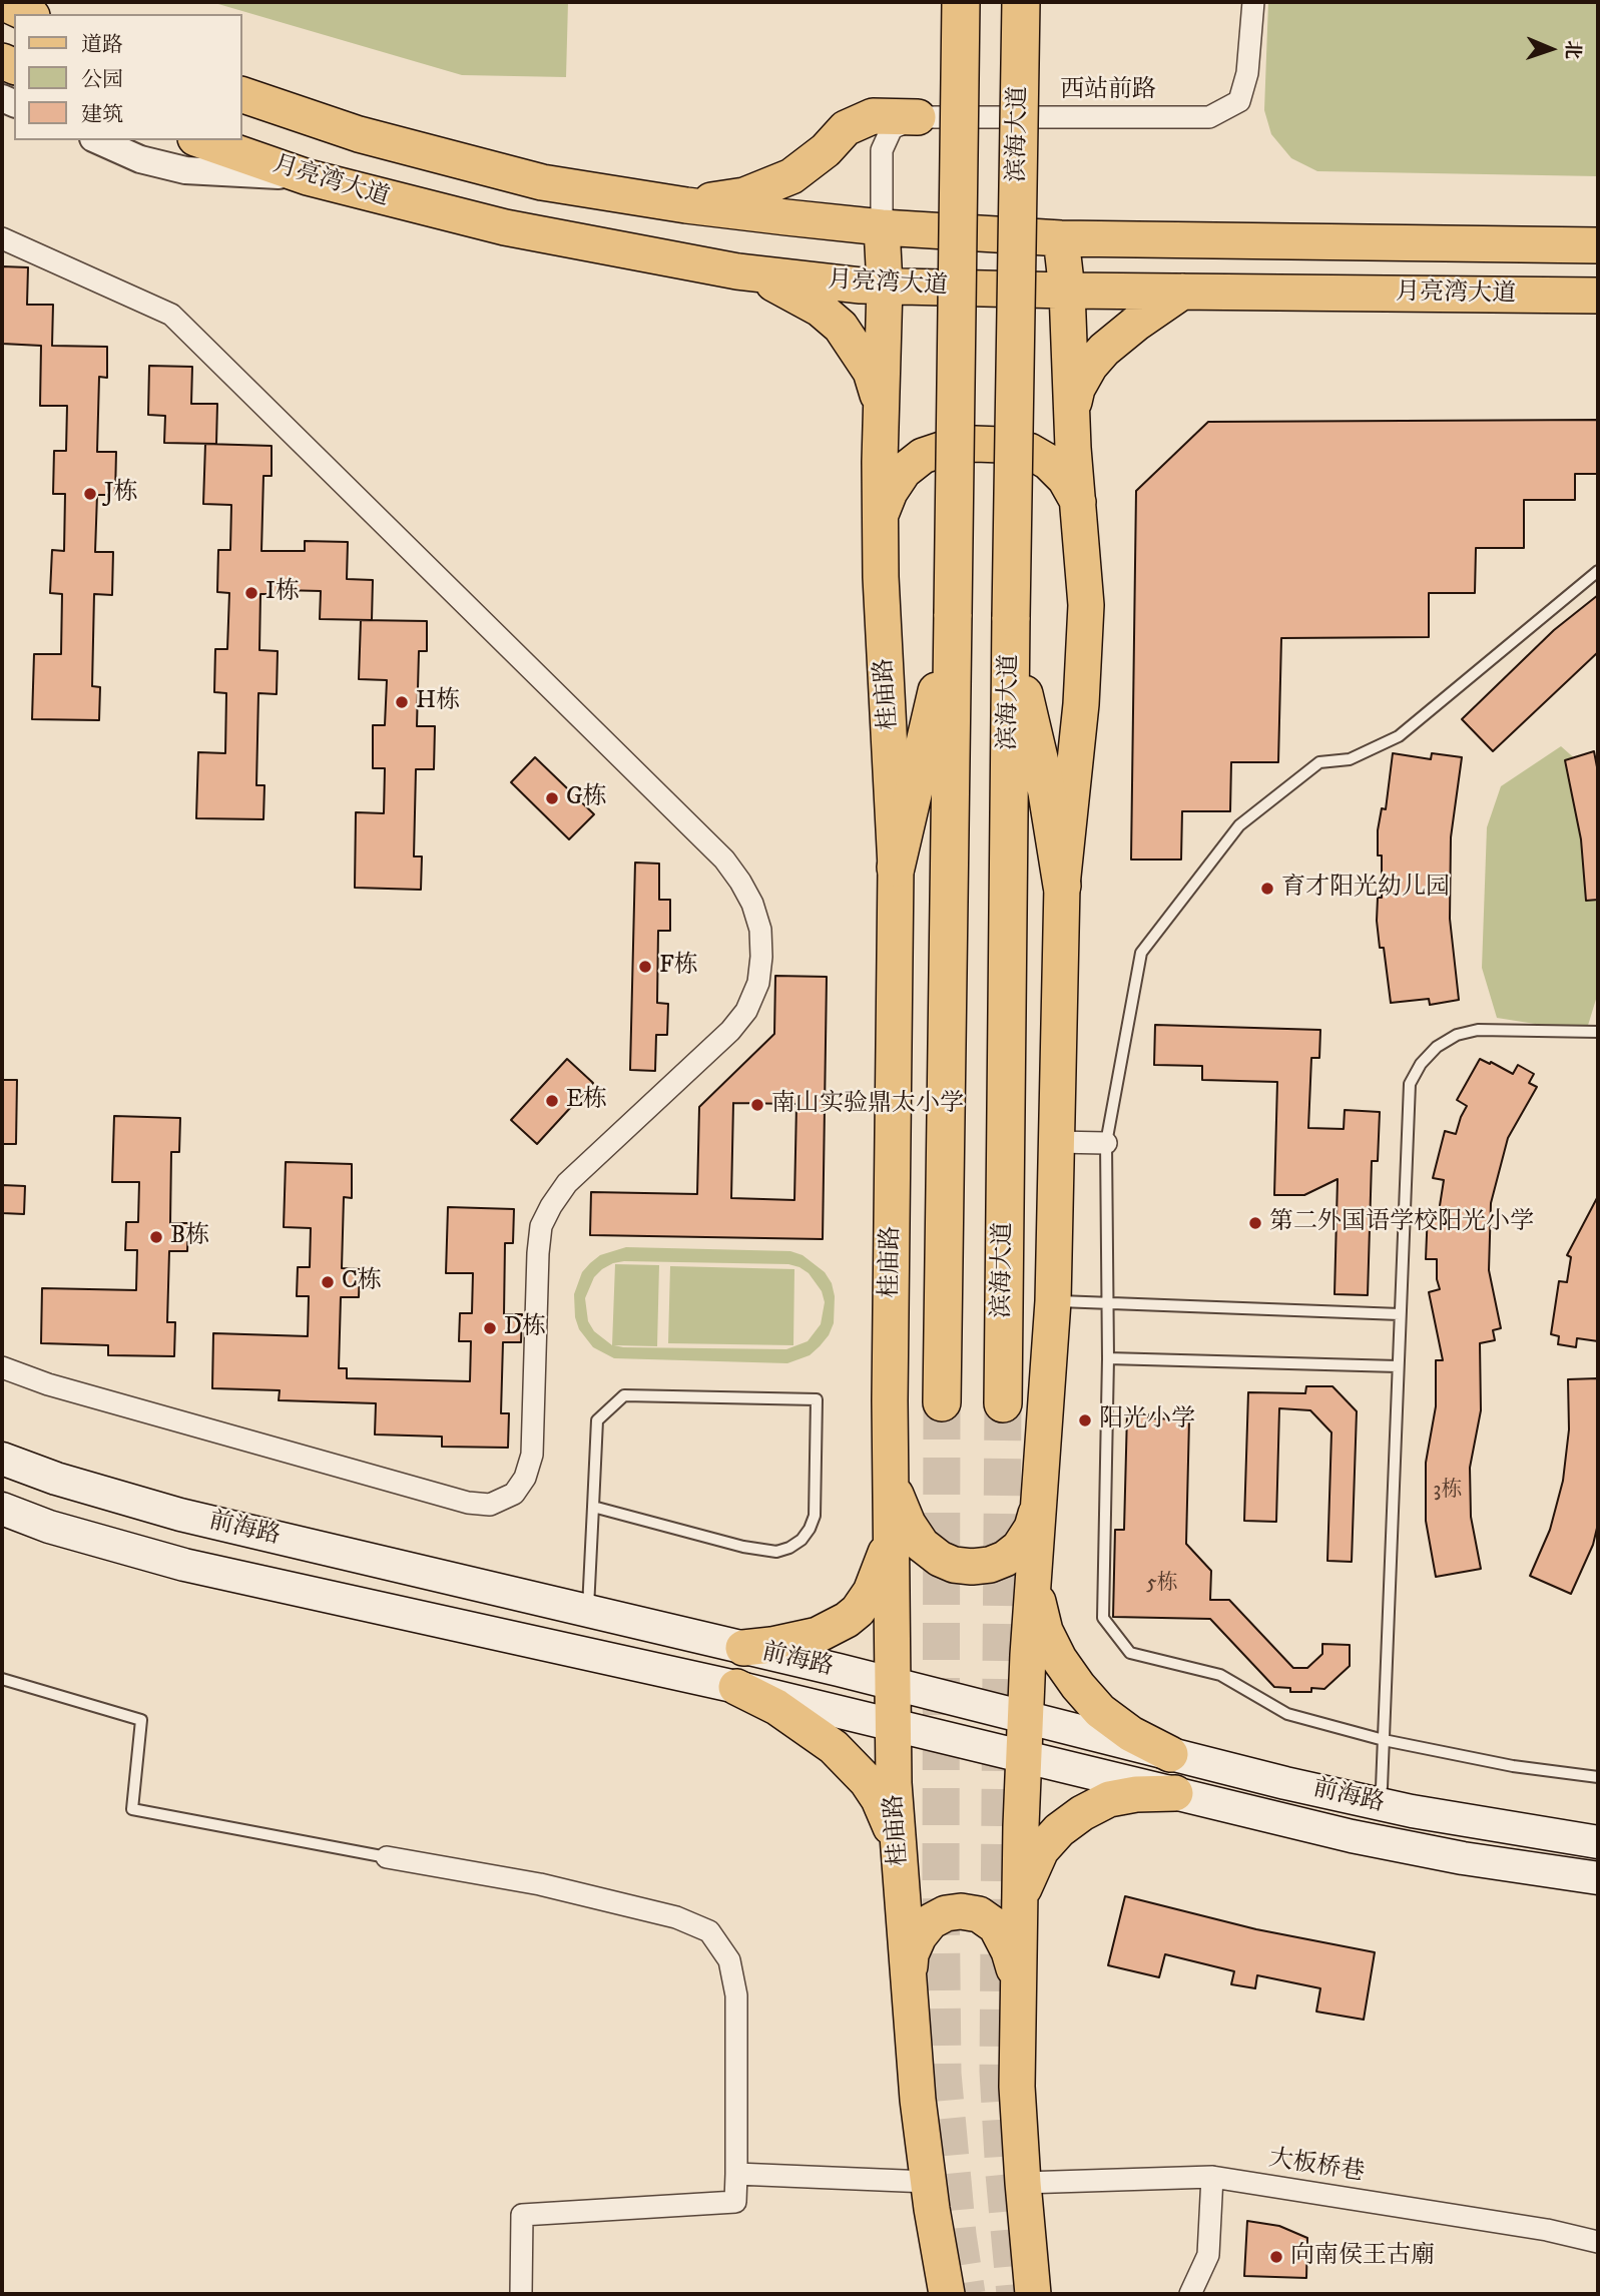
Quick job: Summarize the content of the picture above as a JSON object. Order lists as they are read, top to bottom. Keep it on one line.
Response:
{"streets":{"highway":["滨海大道"],"main road":["月亮湾大道","桂庙路","前海路"],"street":["西站前路","大板桥巷"]},"crossings":[["月亮湾大道","桂庙路"],["桂庙路","前海路"]],"places":["J栋","I栋","H栋","G栋","育才阳光幼儿园","F栋","E栋","南山实验鼎太小学","第二外国语学校阳光小学","B栋","C栋","D栋","阳光小学","向南侯王古廟"],"house_numbers":["3栋","5栋"],"legend":["道路","公园","建筑"],"north":"right"}
